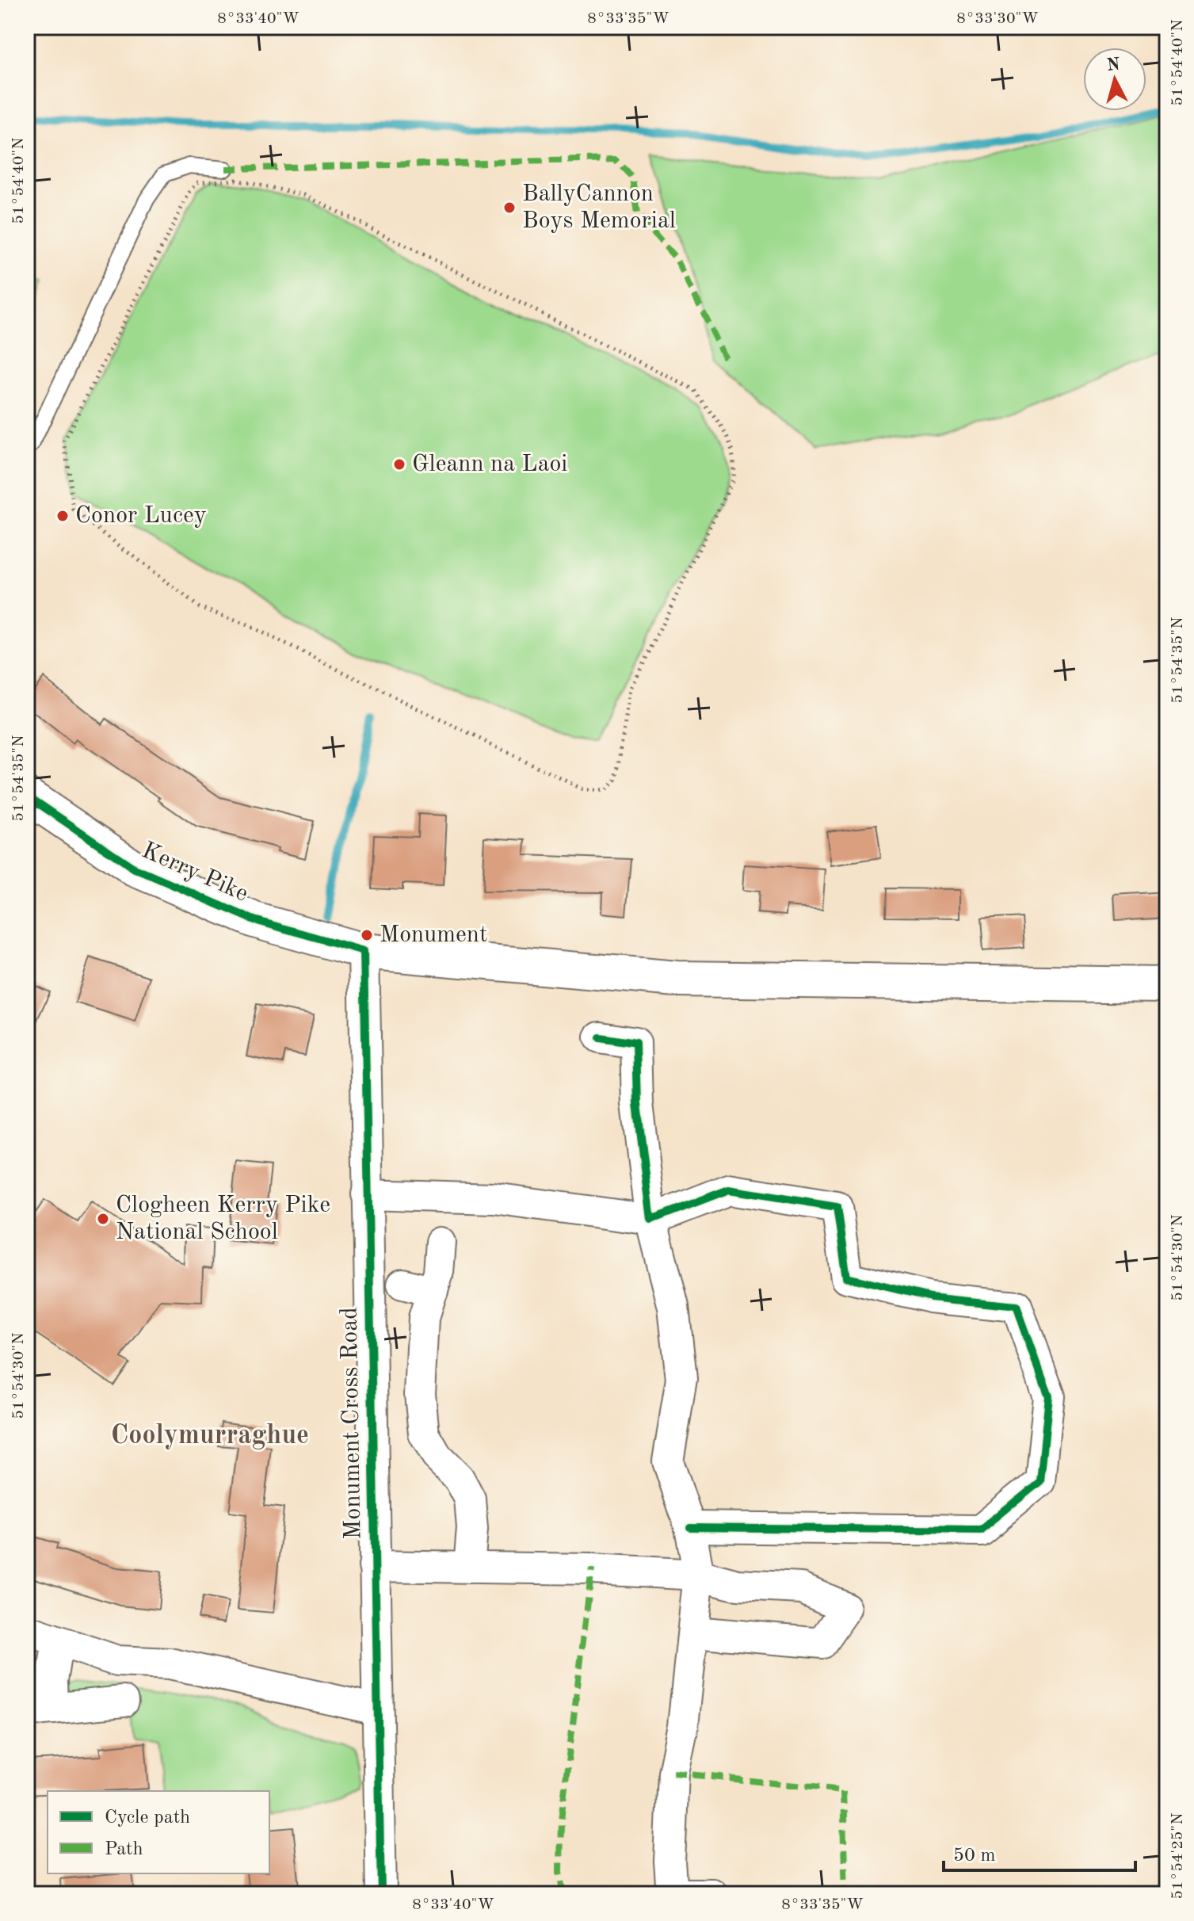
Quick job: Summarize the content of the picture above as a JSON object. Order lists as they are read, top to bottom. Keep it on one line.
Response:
{"streets":{"street":["Kerry Pike","Monument Cross Road"]},"crossings":[["Kerry Pike","Monument Cross Road"]],"districts":["Coolymurraghue"],"places":["BallyCannon Boys Memorial","Gleann na Laoi","Conor Lucey","Monument","Clogheen Kerry Pike National School"],"legend":["Cycle path","Path"],"scale_bar":"50 m","north":"top","coordinates":["8°33'40\"W","8°33'35\"W","8°33'30\"W","51°54'40\"N","51°54'35\"N","51°54'30\"N","51°54'25\"N"]}
